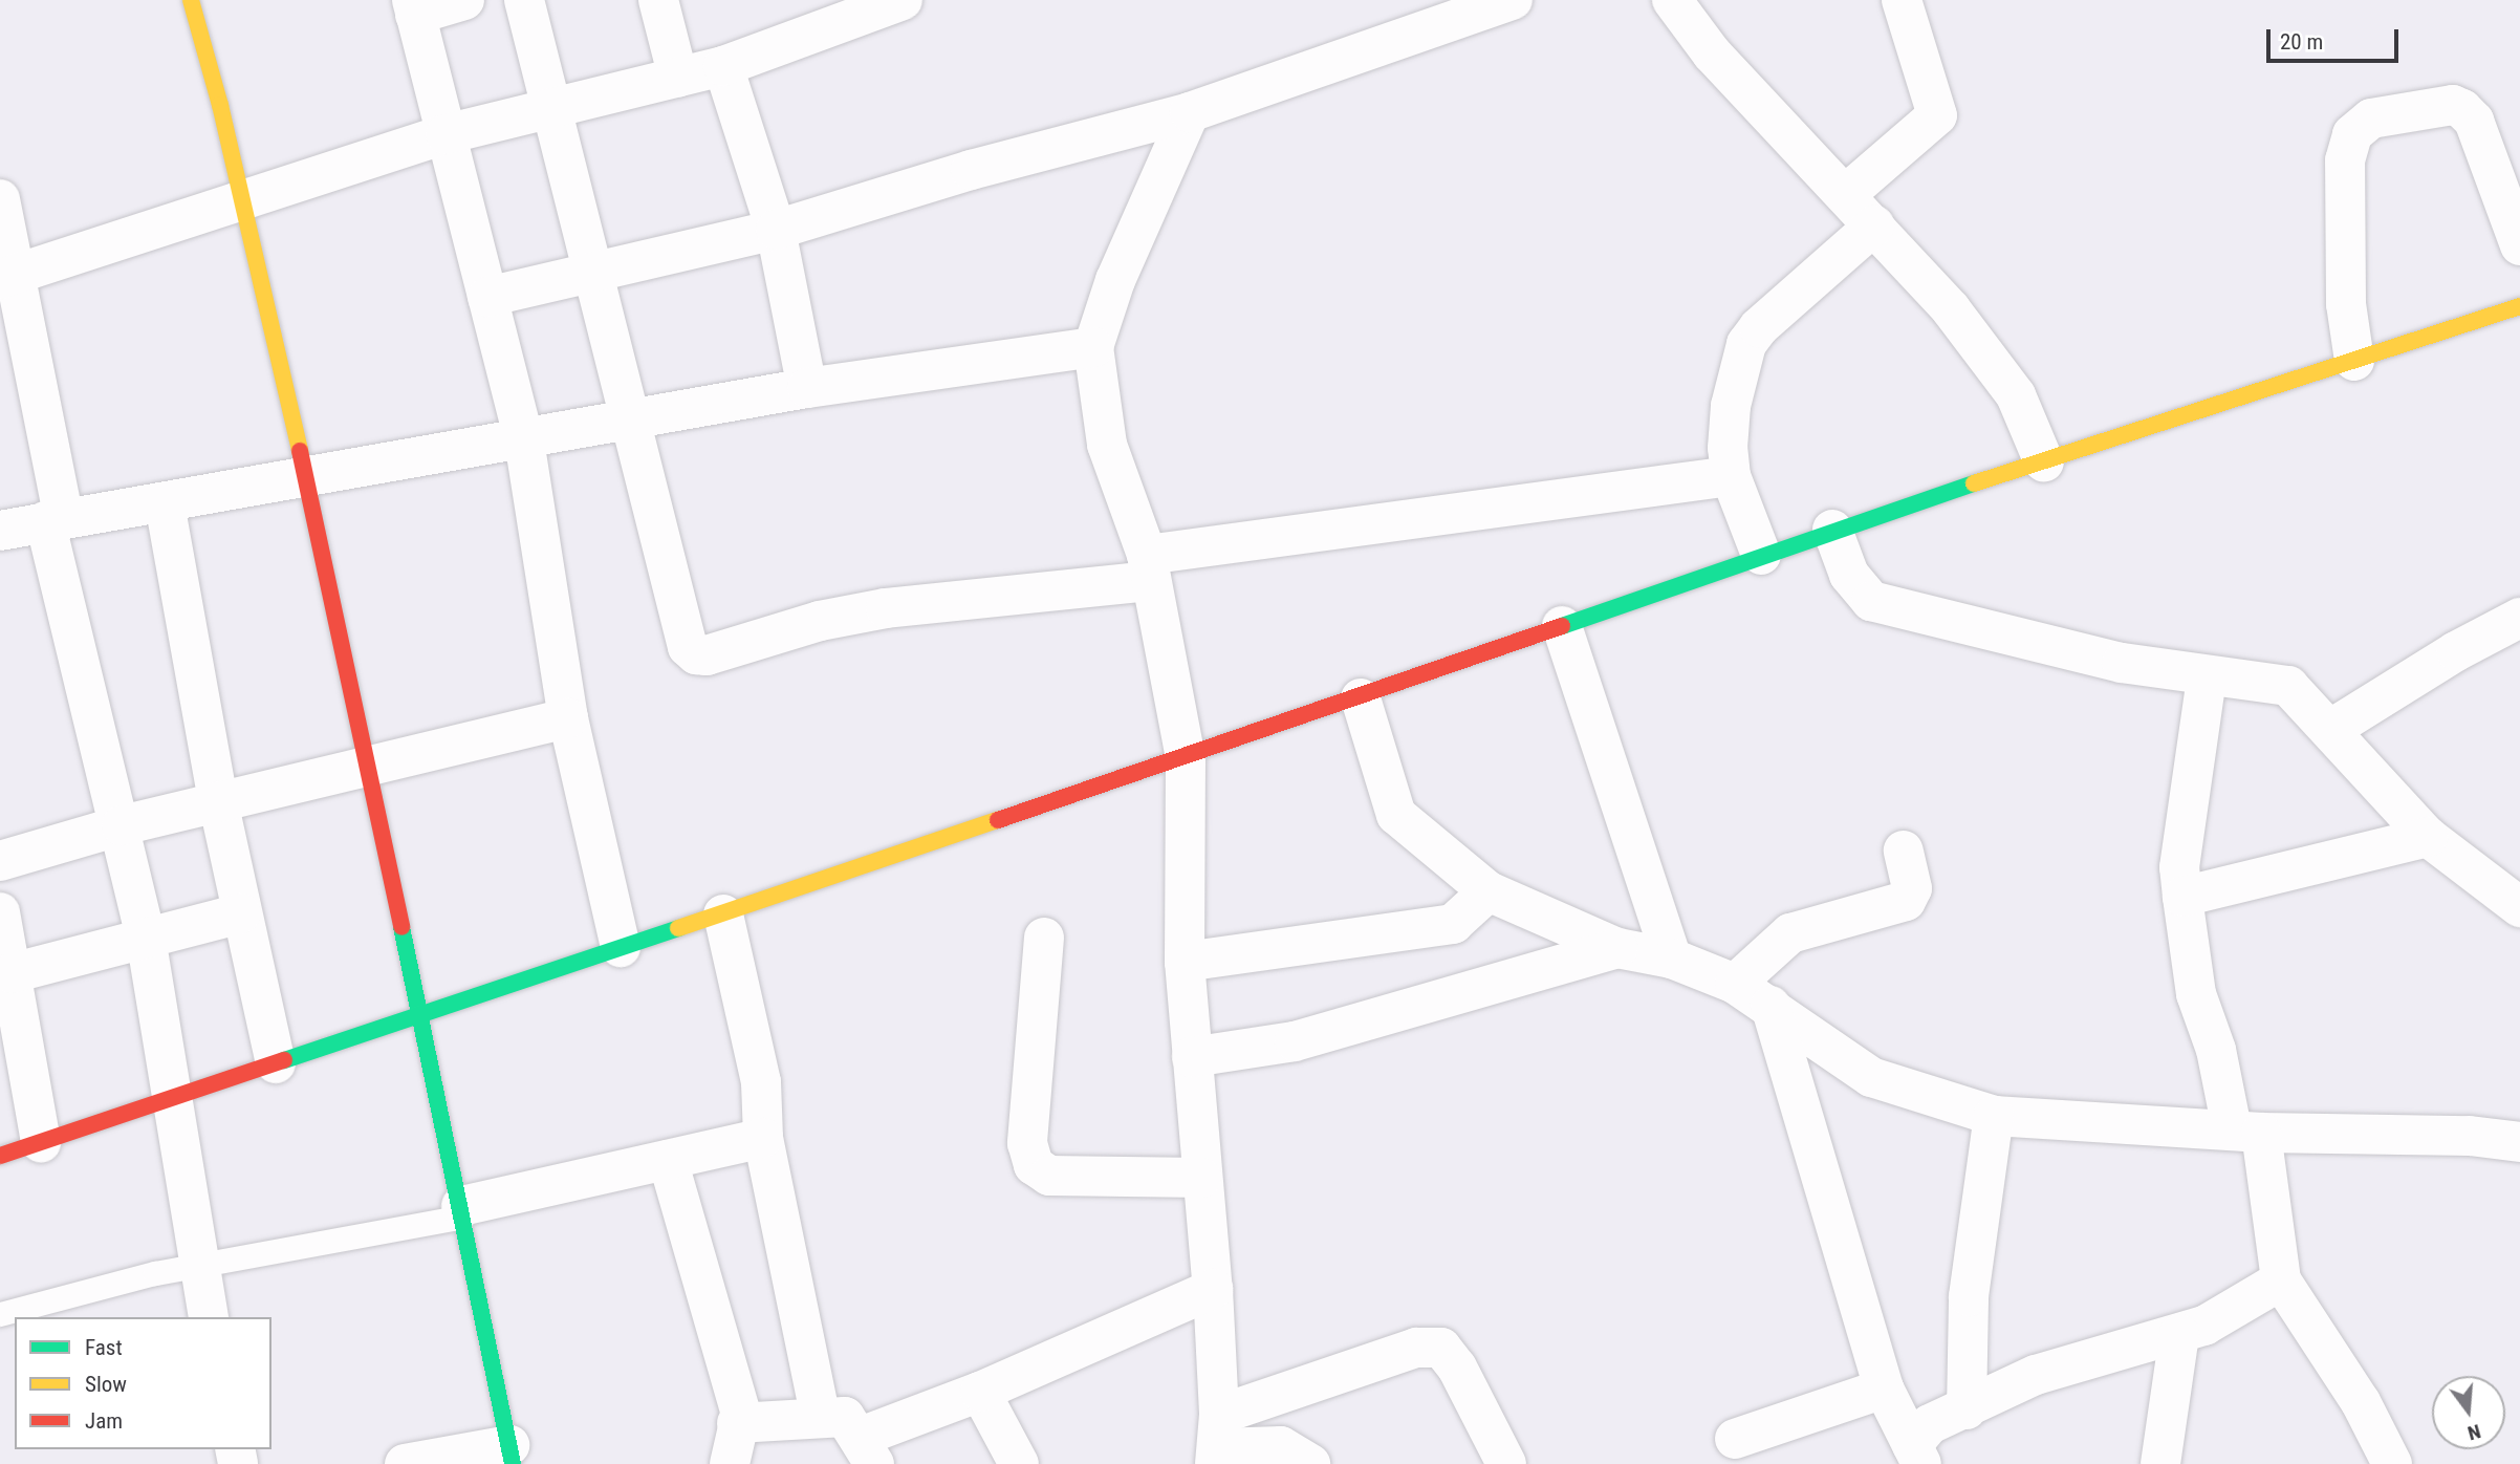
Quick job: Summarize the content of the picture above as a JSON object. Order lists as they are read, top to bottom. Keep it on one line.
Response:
{"legend":["Fast","Slow","Jam"],"scale_bar":"20 m","north":"bottom"}
